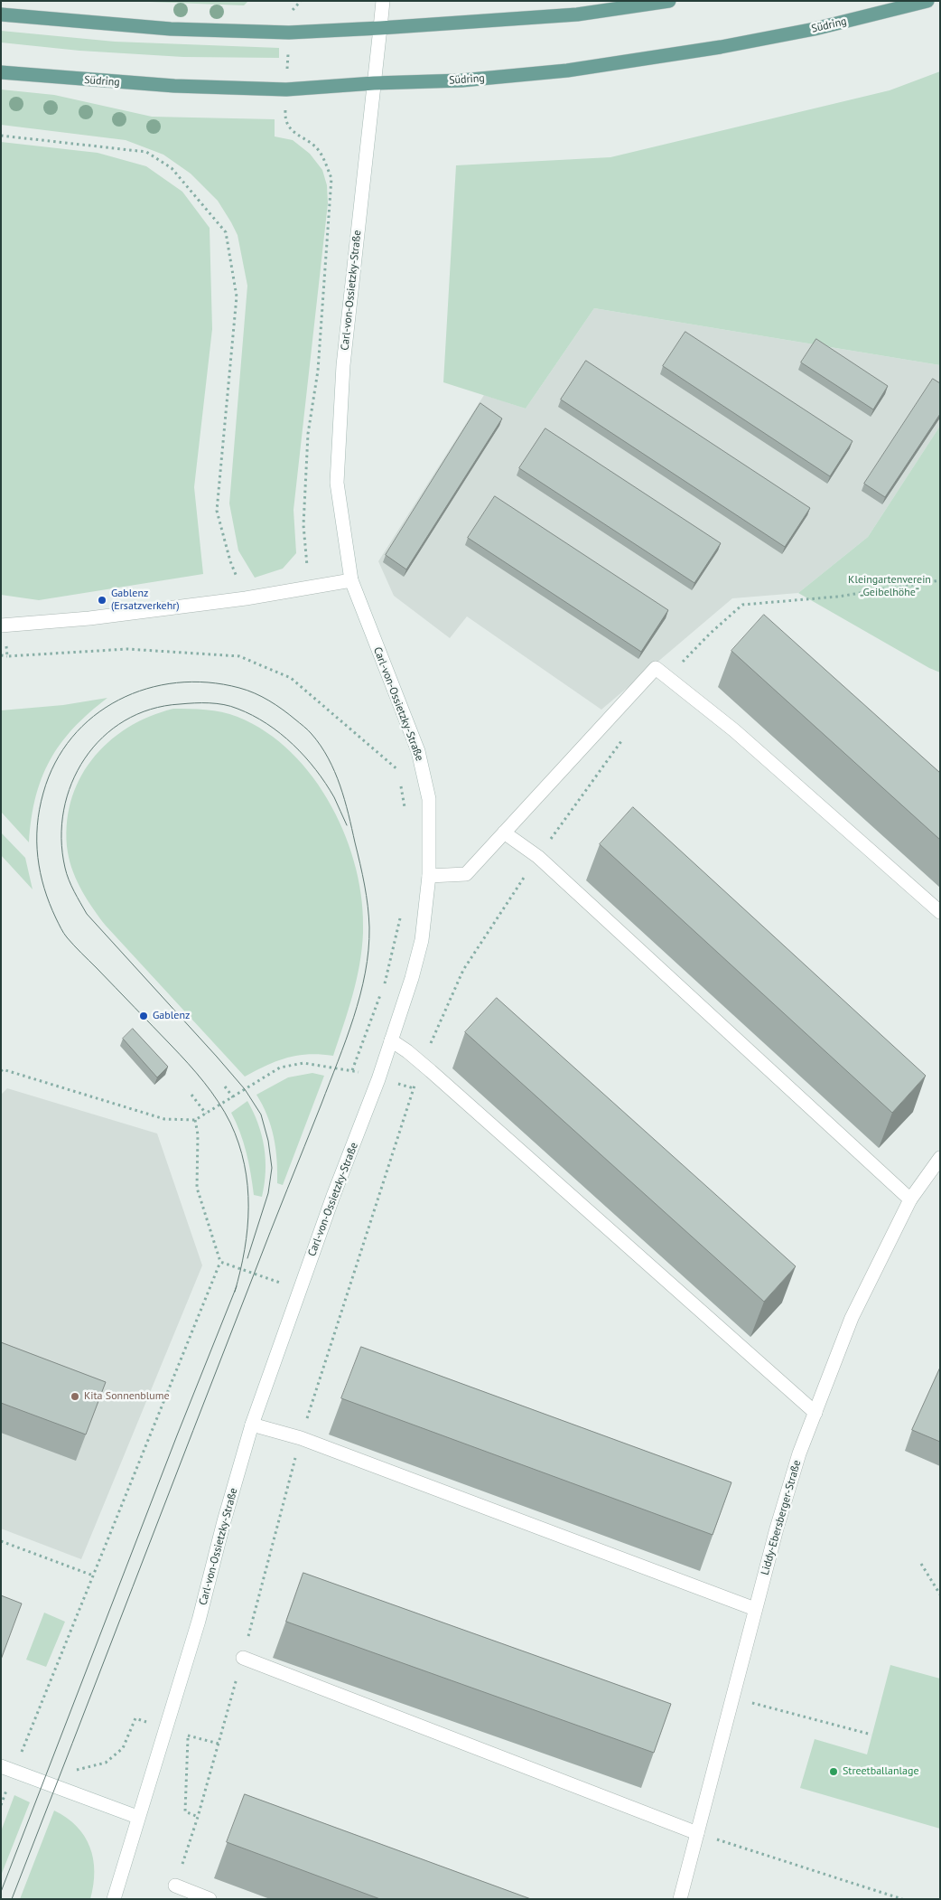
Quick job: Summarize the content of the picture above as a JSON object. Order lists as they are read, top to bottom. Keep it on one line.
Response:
{"streets":{"main road":["Südring"],"street":["Carl-von-Ossietzky-Straße","Liddy-Ebersberger-Straße"]},"crossings":[["Südring","Carl-von-Ossietzky-Straße"]],"parks":["Kleingartenverein „Geibelhöhe“"],"places":["Gablenz (Ersatzverkehr)","Gablenz","Kita Sonnenblume","Streetballanlage"]}
